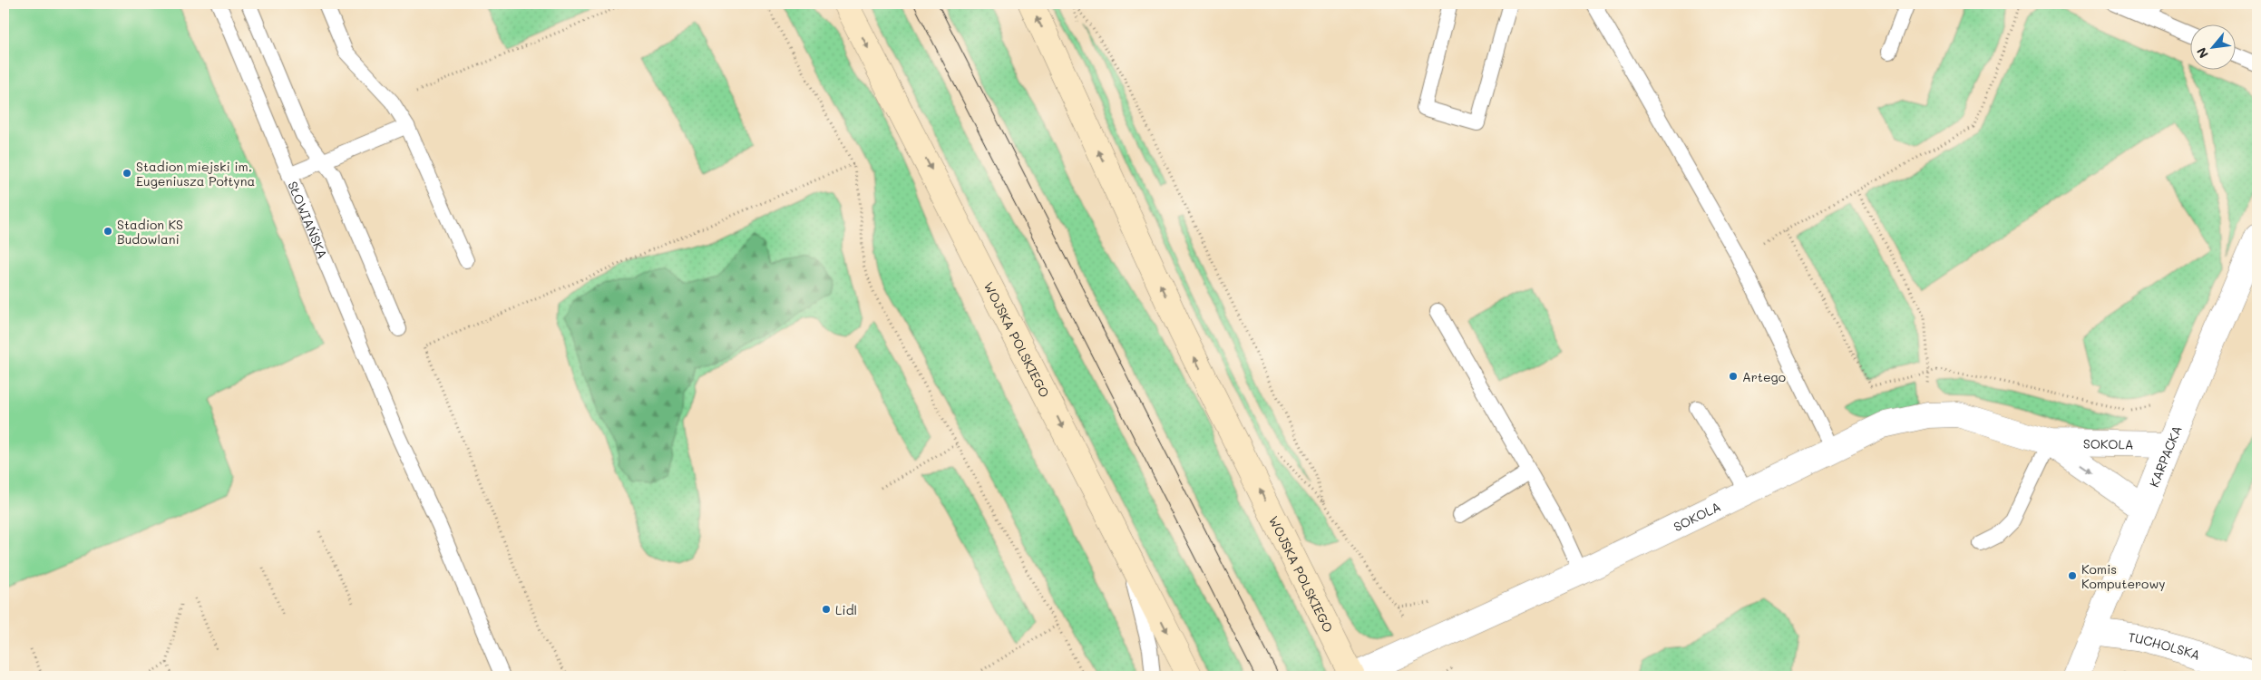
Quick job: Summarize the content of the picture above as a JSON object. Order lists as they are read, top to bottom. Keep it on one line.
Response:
{"streets":{"street":["WOJSKA POLSKIEGO","SOKOLA","KARPACKA","TUCHOLSKA"],"lane":["SŁOWIAŃSKA"]},"crossings":[["WOJSKA POLSKIEGO","SOKOLA"],["SOKOLA","KARPACKA"],["KARPACKA","TUCHOLSKA"]],"places":["Stadion miejski im. Eugeniusza Połtyna","Stadion KS Budowlani","Artego","Komis Komputerowy","Lidl"],"north":"bottom left"}
